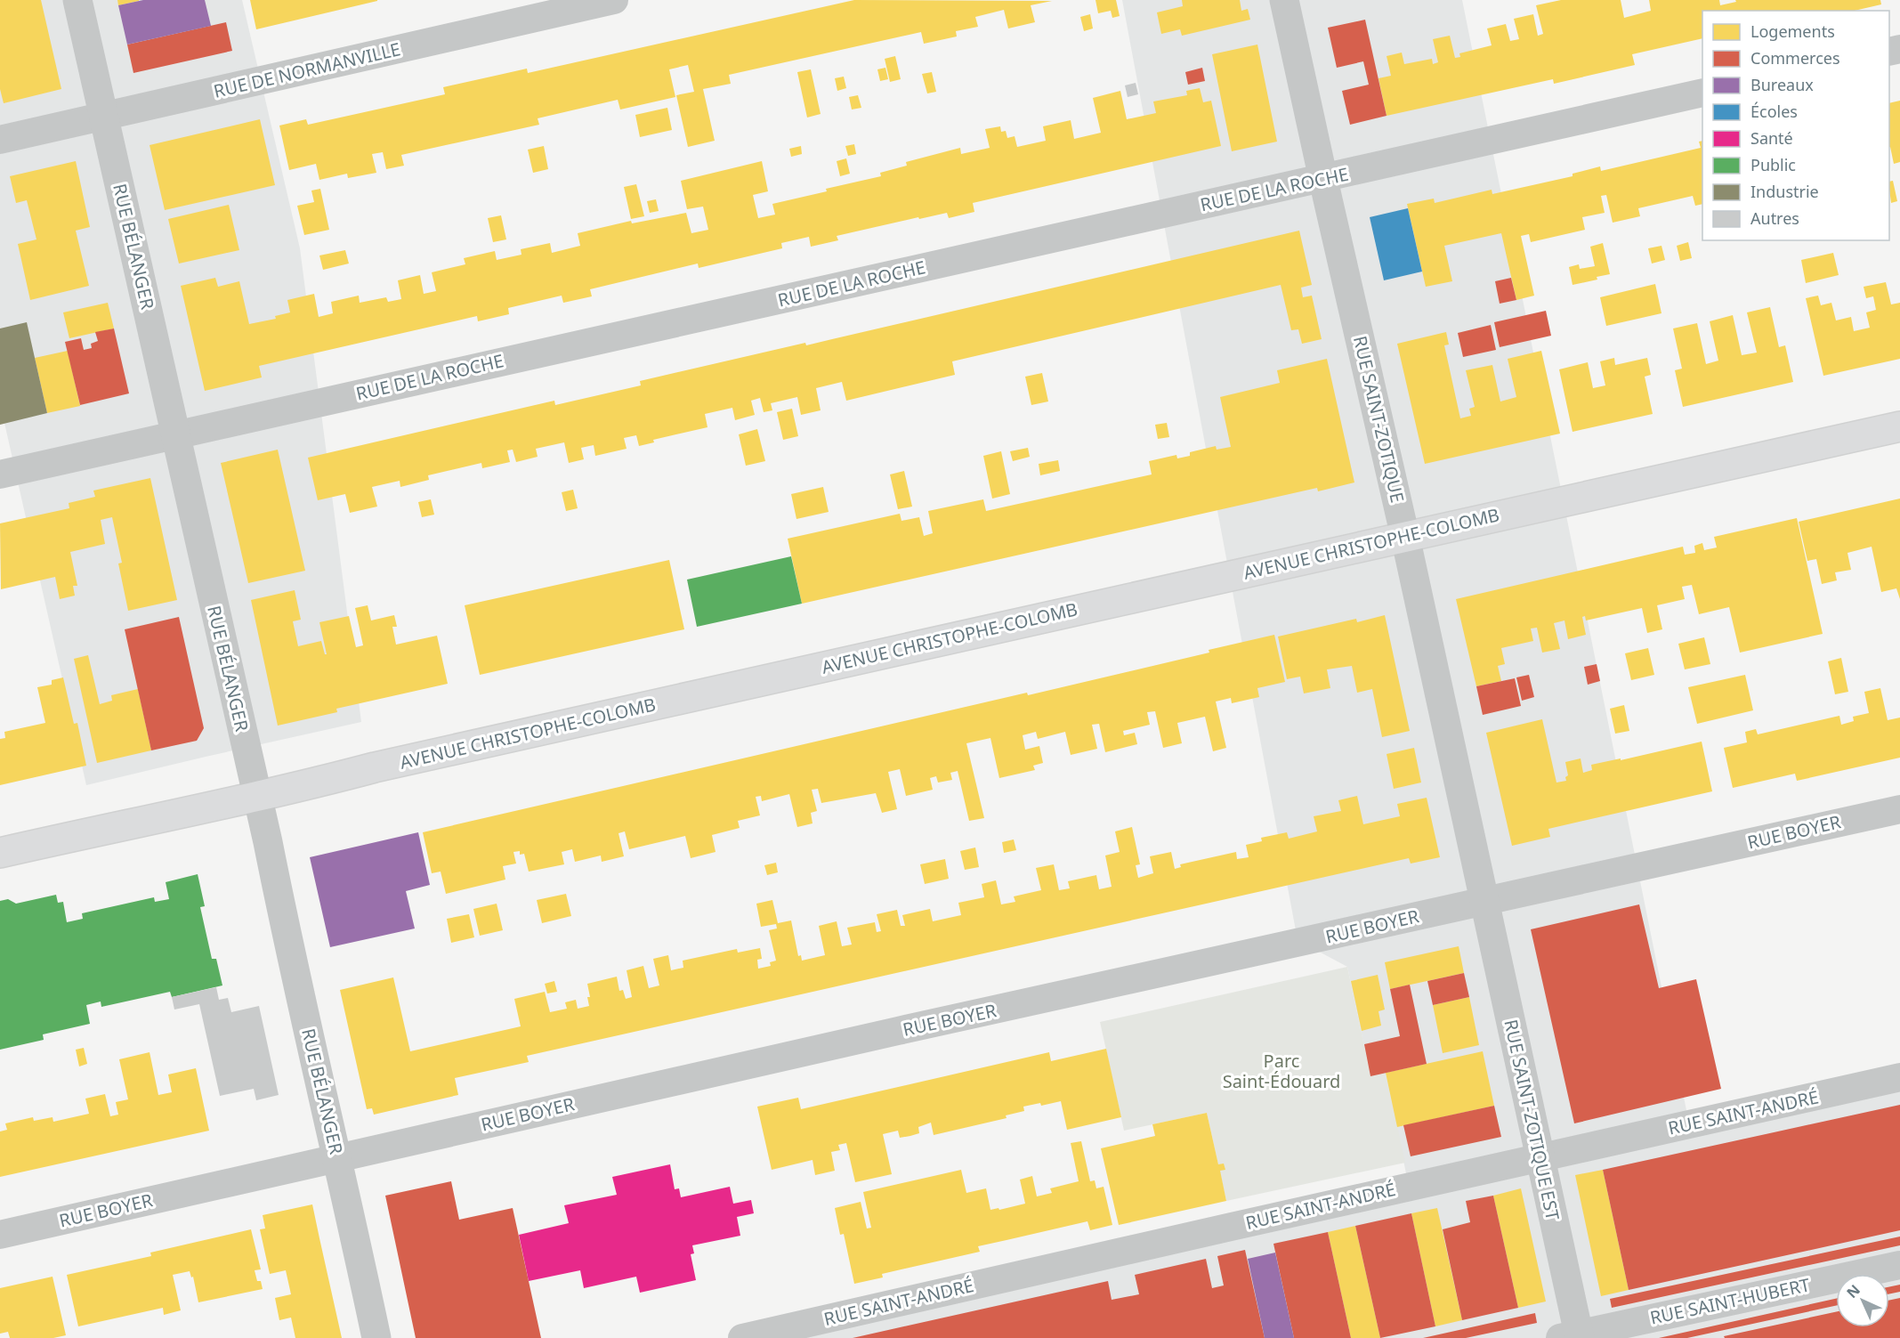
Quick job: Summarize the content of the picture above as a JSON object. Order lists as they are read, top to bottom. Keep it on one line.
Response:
{"streets":{"main road":["AVENUE CHRISTOPHE-COLOMB"],"street":["RUE DE NORMANVILLE","RUE DE LA ROCHE","RUE BÉLANGER","RUE SAINT-ZOTIQUE","RUE BOYER","RUE SAINT-ANDRÉ","RUE SAINT-ZOTIQUE EST","RUE SAINT-HUBERT"]},"crossings":[["RUE DE NORMANVILLE","RUE BÉLANGER"],["RUE DE LA ROCHE","RUE BÉLANGER"],["RUE DE LA ROCHE","RUE SAINT-ZOTIQUE"],["RUE BÉLANGER","AVENUE CHRISTOPHE-COLOMB"],["RUE BÉLANGER","RUE BOYER"],["RUE SAINT-ZOTIQUE","AVENUE CHRISTOPHE-COLOMB"],["RUE SAINT-ZOTIQUE","RUE BOYER"],["RUE SAINT-ZOTIQUE","RUE SAINT-ZOTIQUE EST"],["RUE BOYER","RUE SAINT-ZOTIQUE EST"],["RUE SAINT-ANDRÉ","RUE SAINT-ZOTIQUE EST"],["RUE SAINT-ZOTIQUE EST","RUE SAINT-HUBERT"]],"parks":["Parc Saint-Édouard"],"legend":["Logements","Commerces","Bureaux","Écoles","Santé","Public","Industrie","Autres"],"north":"top left"}
